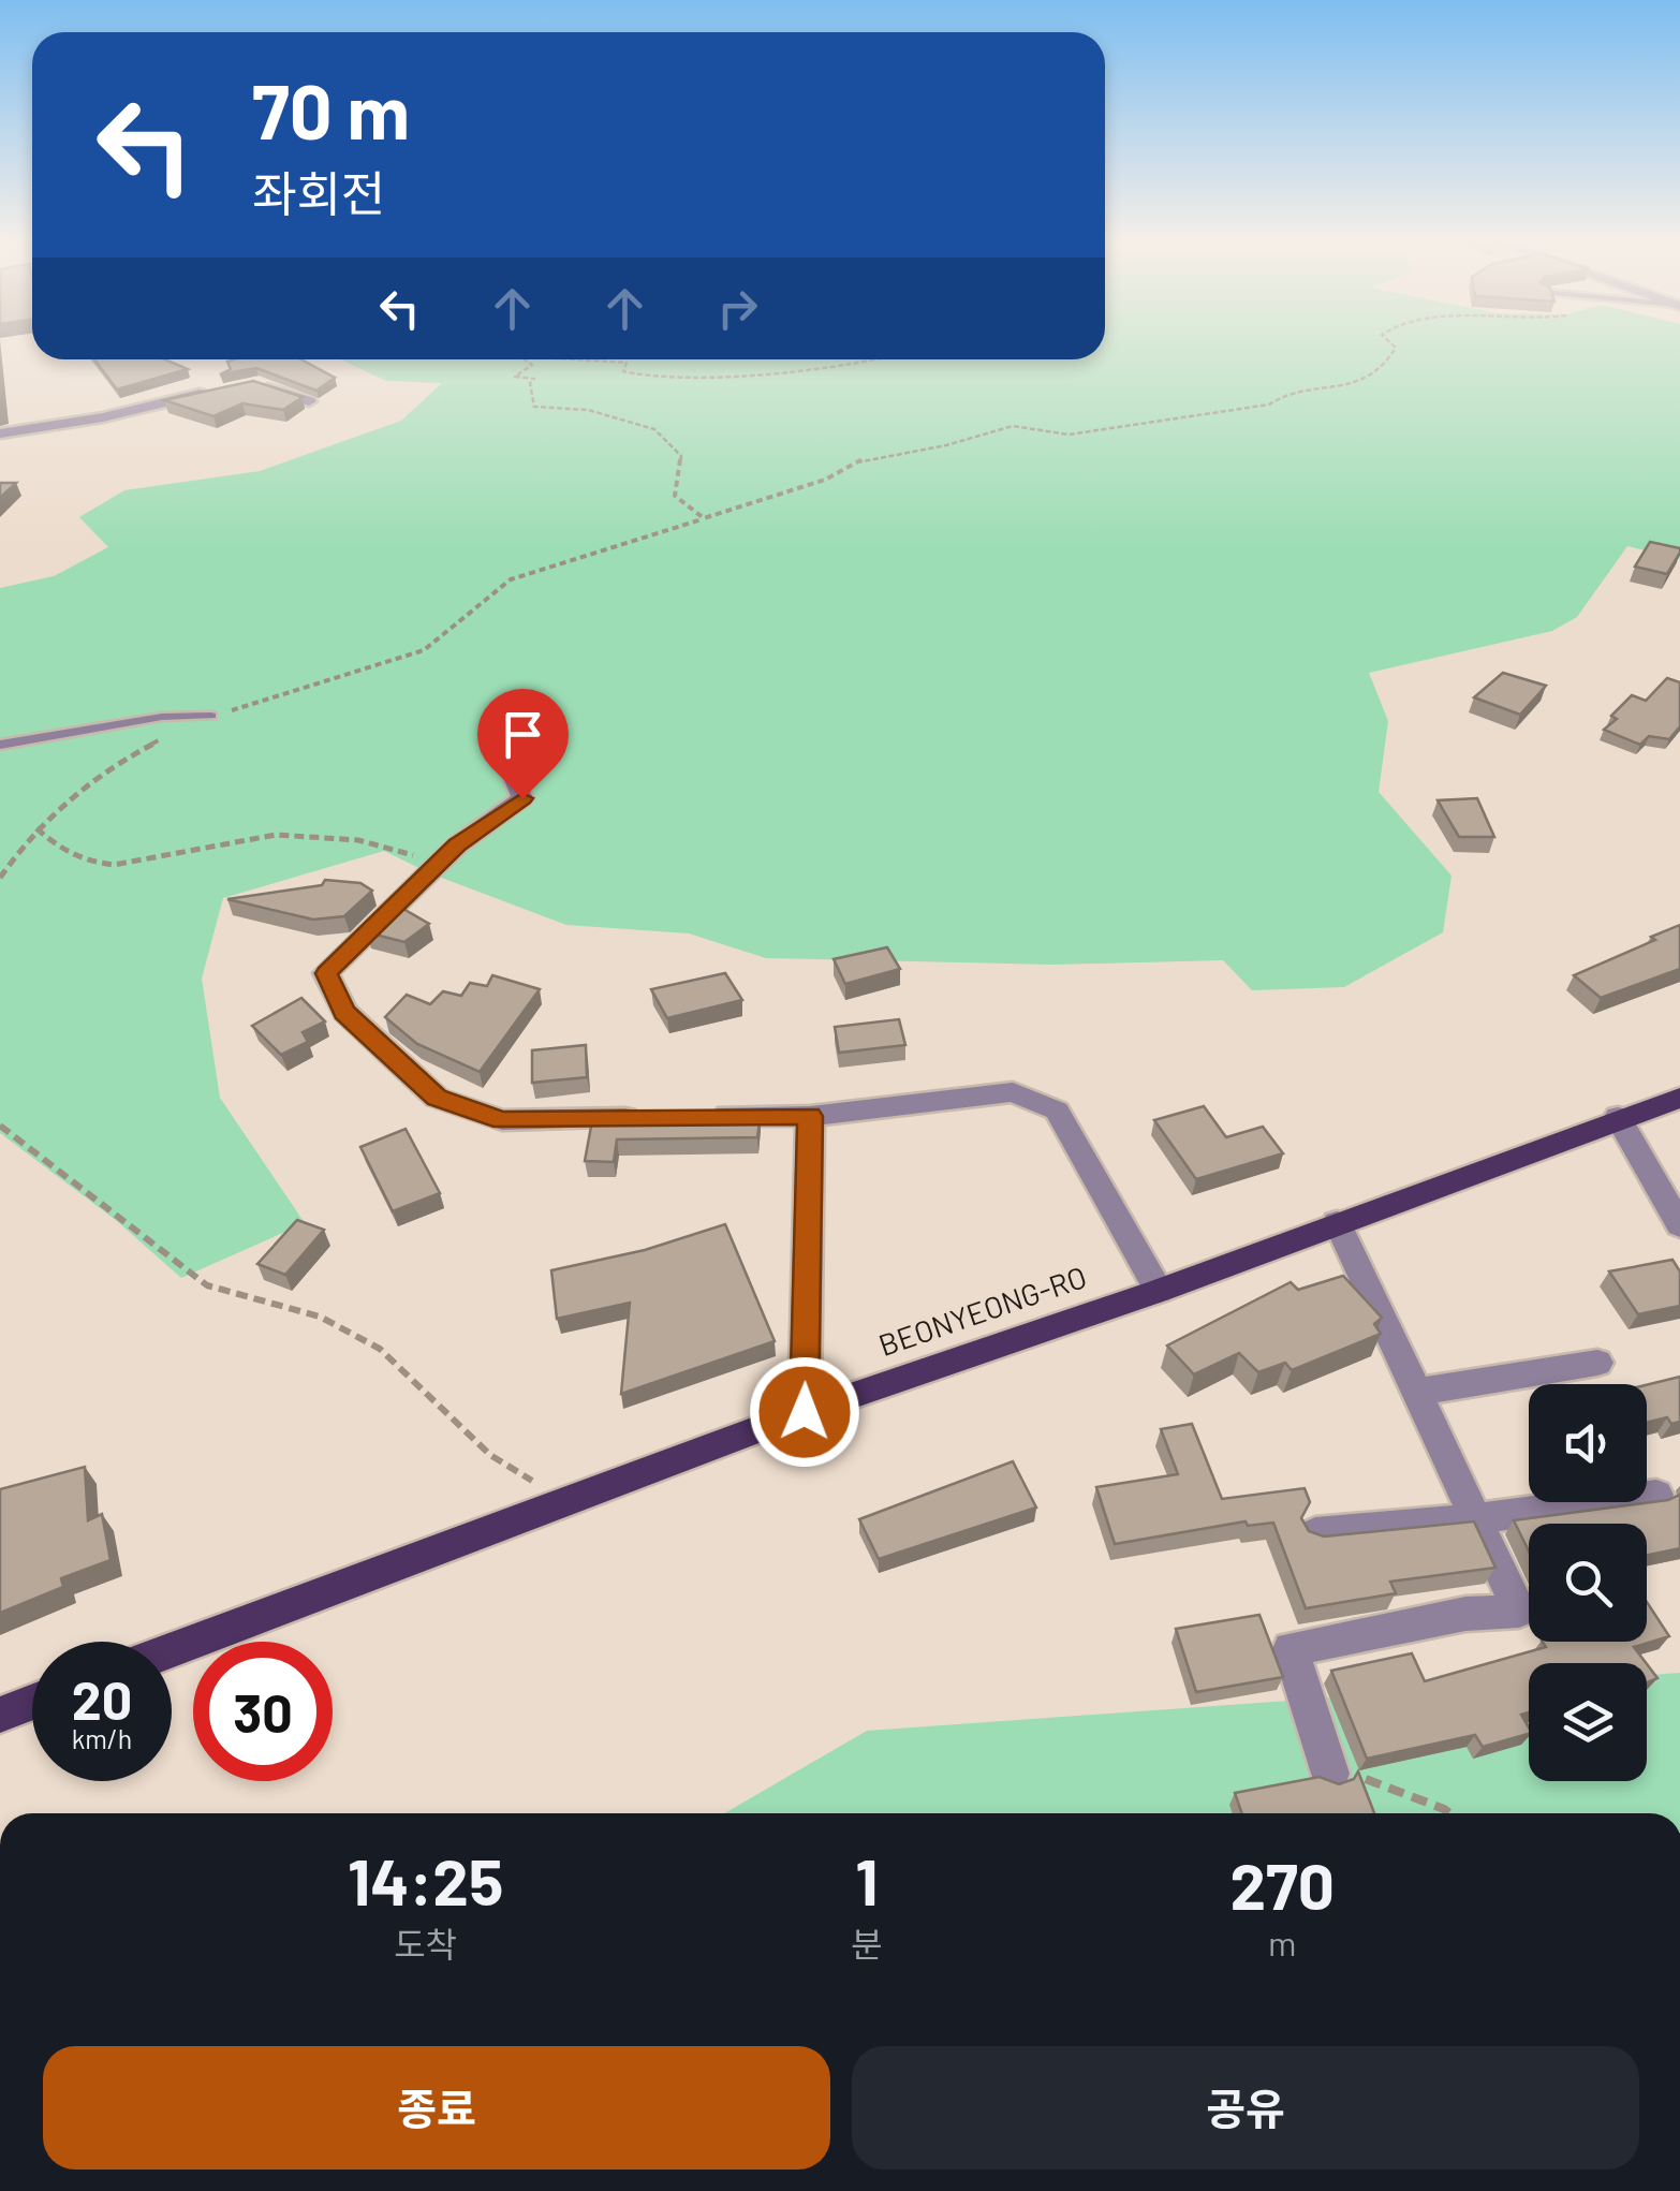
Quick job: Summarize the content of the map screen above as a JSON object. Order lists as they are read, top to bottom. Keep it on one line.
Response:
{"streets":{"main road":["BEONYEONG-RO"]},"page":{"turn":["70 m","좌회전"],"speed":"20 km/h","limit":"30","eta":["14:25","도착","1","분","270","m"],"buttons":["종료","공유"]}}
